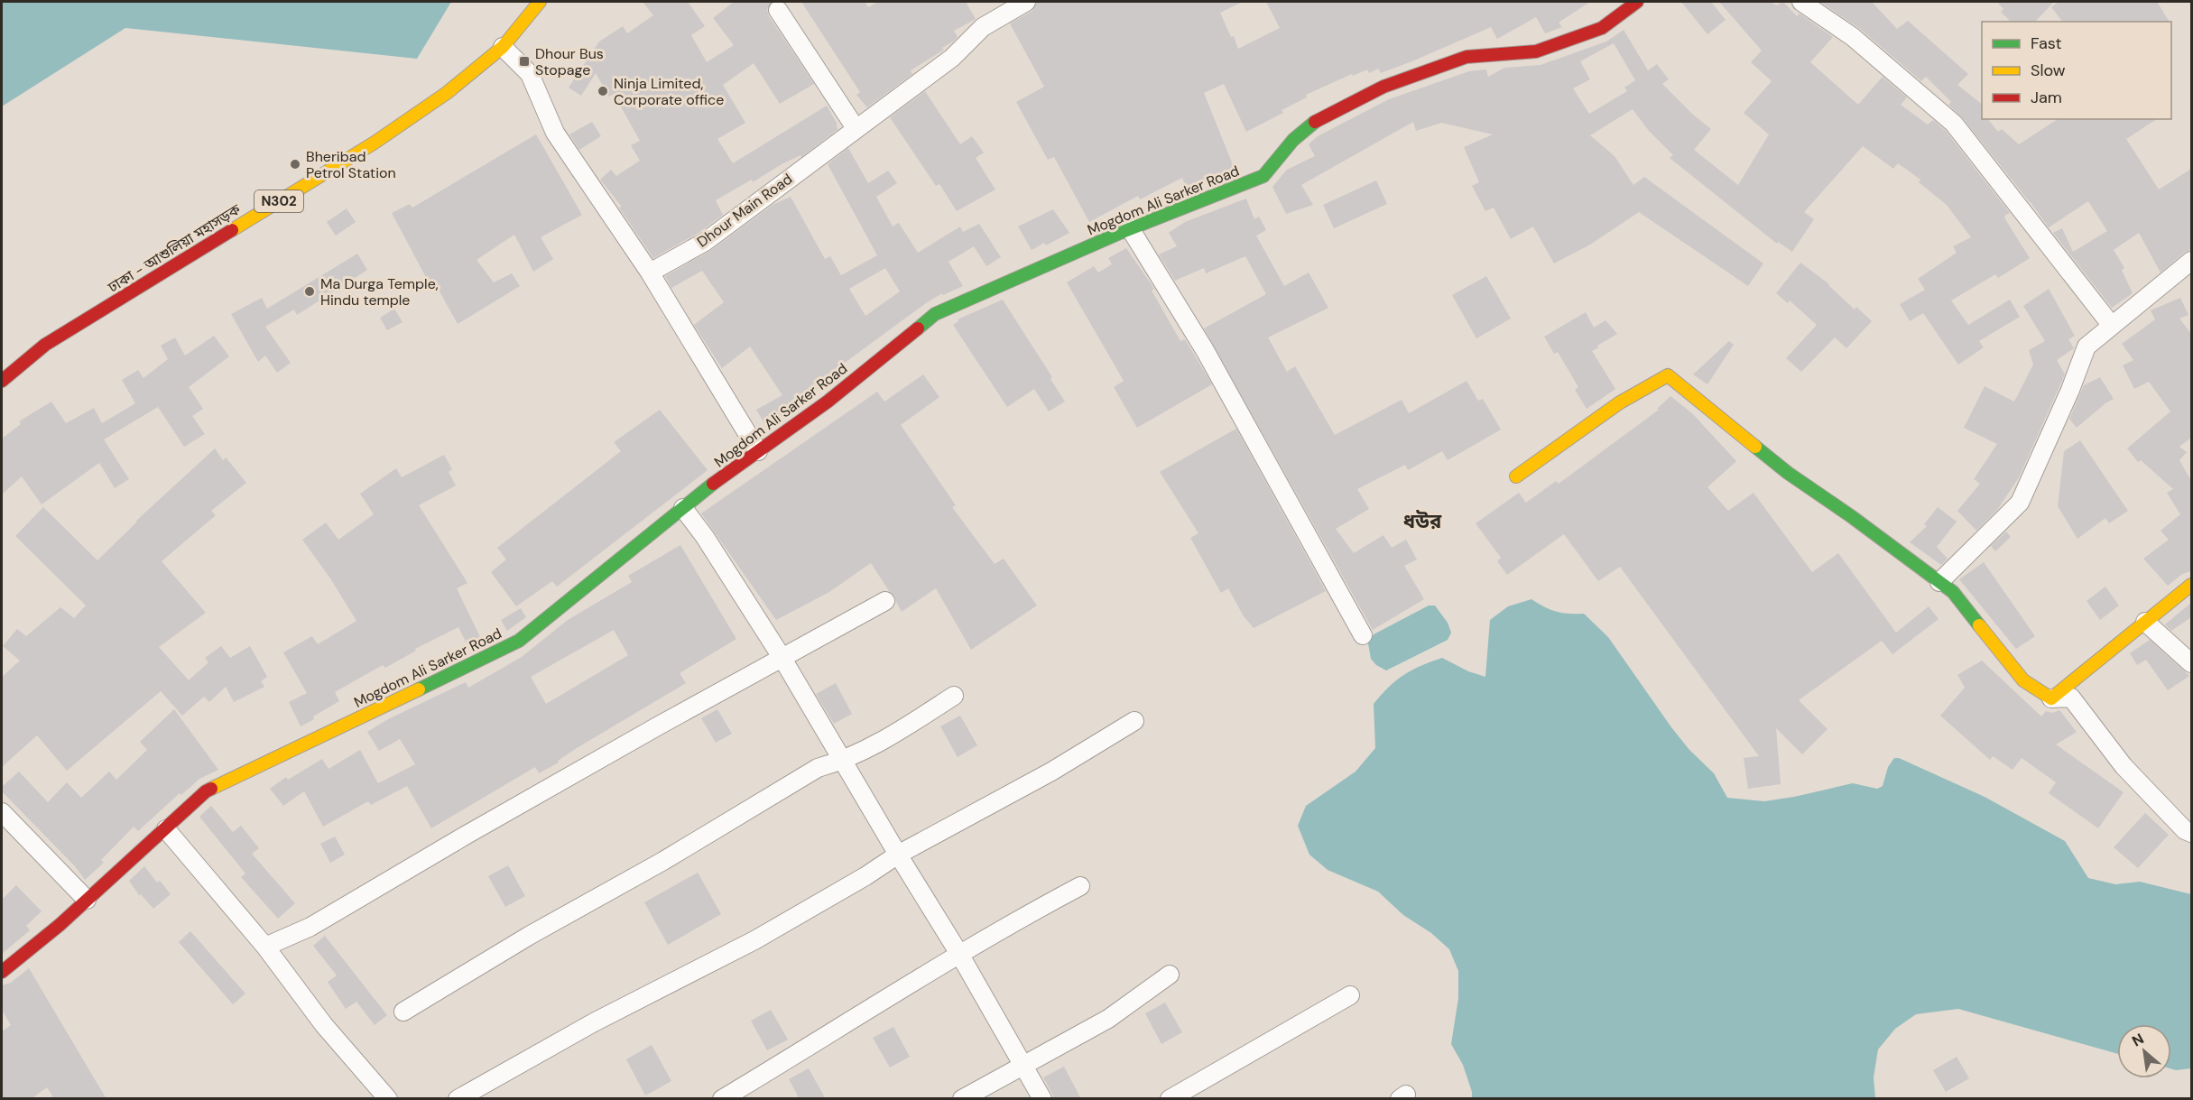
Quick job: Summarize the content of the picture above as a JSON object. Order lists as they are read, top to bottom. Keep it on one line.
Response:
{"streets":{"main road":["Mogdom Ali Sarker Road","N302","ঢাকা - আশুলিয়া মহাসড়ক"],"street":["Dhour Main Road"]},"districts":["ধউর"],"places":{"transit":["Dhour Bus Stopage"],"other":["Ninja Limited, Corporate office","Bheribad Petrol Station","Ma Durga Temple, Hindu temple"]},"legend":["Fast","Slow","Jam"],"north":"top left"}
